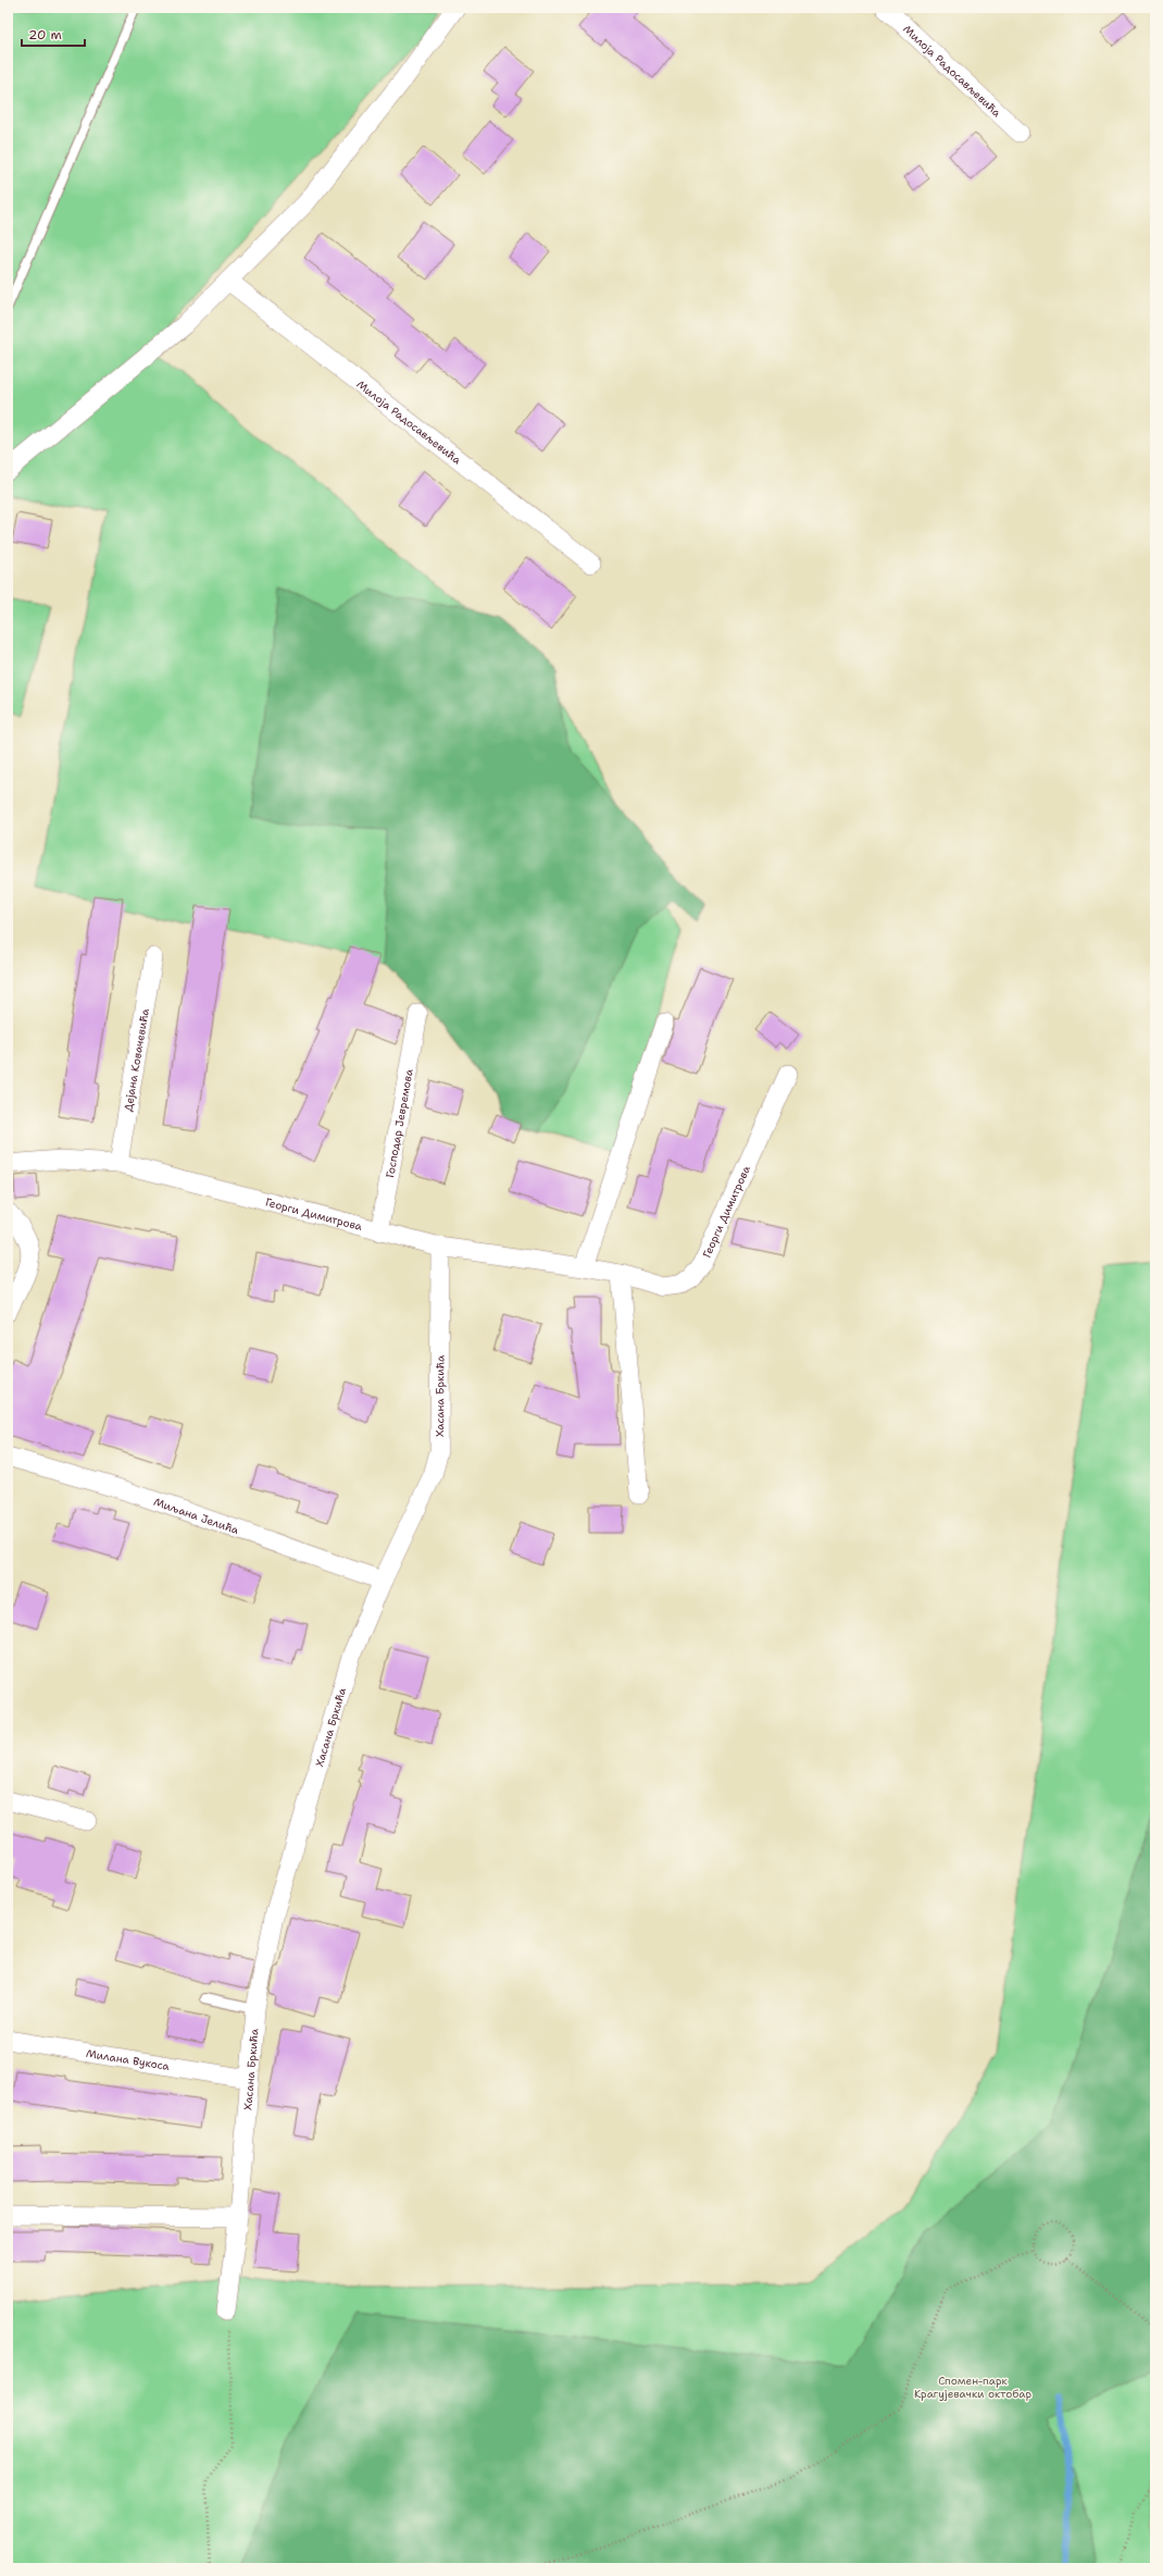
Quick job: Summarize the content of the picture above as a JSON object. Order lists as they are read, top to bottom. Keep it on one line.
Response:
{"streets":{"street":["Милоја Радосављевића","Дејана Ковачевића","Господар Јевремова","Георги Димитрова","Хасана Бркића","Миљана Јелића","Милана Вукоса"]},"crossings":[["Дејана Ковачевића","Георги Димитрова"],["Господар Јевремова","Георги Димитрова"],["Георги Димитрова","Хасана Бркића"],["Хасана Бркића","Миљана Јелића"],["Хасана Бркића","Милана Вукоса"]],"parks":["Спомен-парк Крагујевачки октобар"],"scale_bar":"20 m"}
